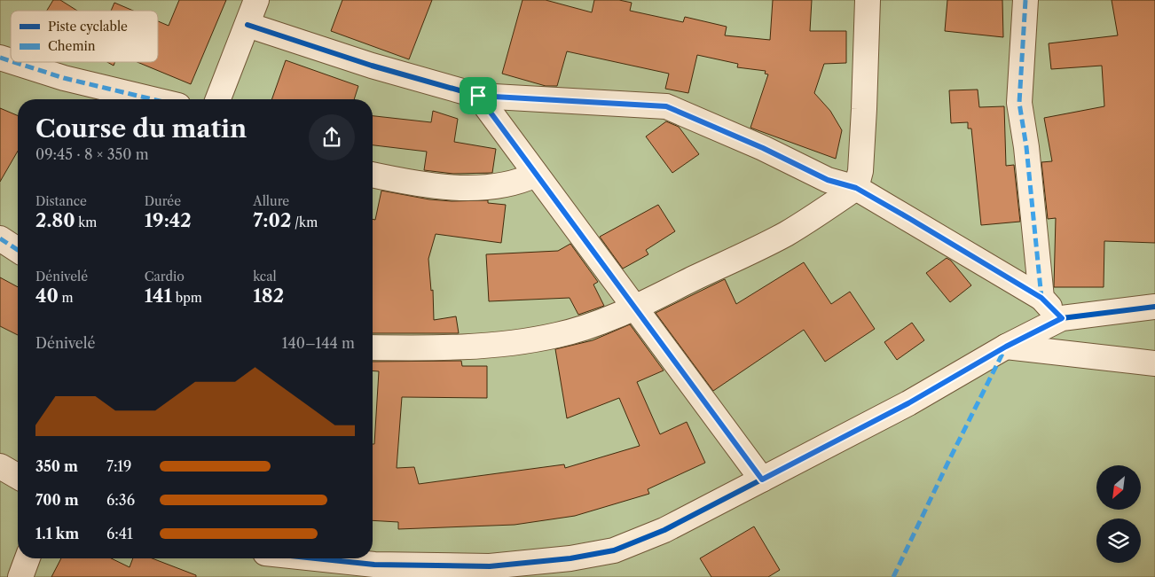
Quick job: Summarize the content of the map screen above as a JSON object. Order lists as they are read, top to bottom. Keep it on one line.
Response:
{"legend":["Piste cyclable","Chemin"],"north":"bottom left","page":{"heading":["Course du matin","09:45 · 8 × 350 m"],"stats":[["Distance","2.80 km"],["Durée","19:42"],["Allure","7:02 /km"],["Dénivelé","40 m"],["Cardio","141 bpm"],["kcal","182"]],"chart":["Dénivelé","140–144 m"],"list":[{"name":"350 m","note":"7:19"},{"name":"700 m","note":"6:36"},{"name":"1.1 km","note":"6:41"}]}}
